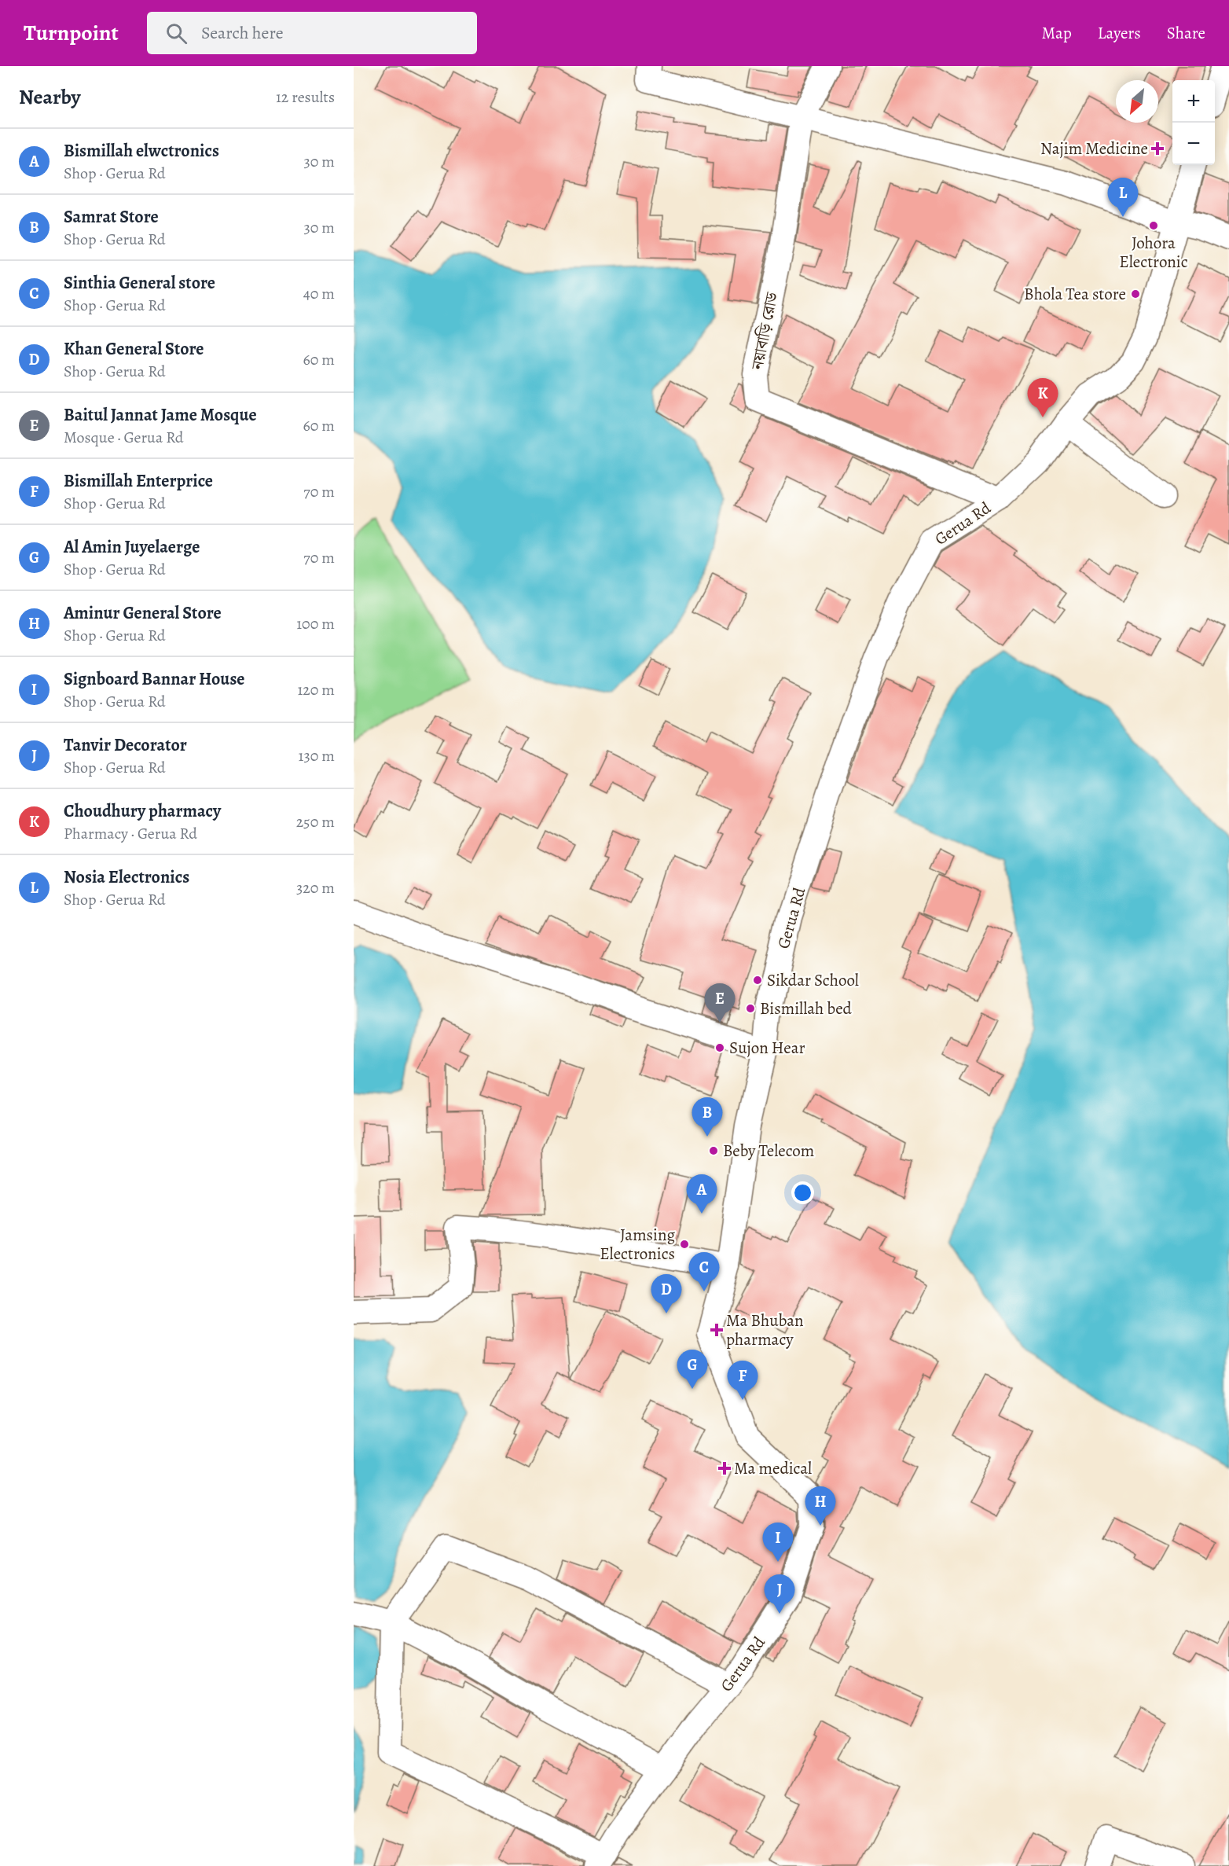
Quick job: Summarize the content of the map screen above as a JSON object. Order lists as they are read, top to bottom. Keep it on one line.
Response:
{"streets":{"street":["নয়াবাড়ি রোড","Gerua Rd"]},"crossings":[["নয়াবাড়ি রোড","Gerua Rd"]],"places":{"health":["Najim Medicine","Ma Bhuban pharmacy","Ma medical"],"other":["Johora Electronic","Bhola Tea store","Sikdar School","Bismillah bed","Sujon Hear","Beby Telecom","Jamsing Electronics"]},"north":"bottom left","page":{"header":"Turnpoint","search":"Search here","nav":["Map","Layers","Share"],"heading":["Nearby","12 results"],"map_buttons":["+","−"],"list":[{"mark":"A","name":"Bismillah elwctronics","note":"Shop · Gerua Rd","value":"30 m"},{"mark":"B","name":"Samrat Store","note":"Shop · Gerua Rd","value":"30 m"},{"mark":"C","name":"Sinthia General store","note":"Shop · Gerua Rd","value":"40 m"},{"mark":"D","name":"Khan General Store","note":"Shop · Gerua Rd","value":"60 m"},{"mark":"E","name":"Baitul Jannat Jame Mosque","note":"Mosque · Gerua Rd","value":"60 m"},{"mark":"F","name":"Bismillah Enterprice","note":"Shop · Gerua Rd","value":"70 m"},{"mark":"G","name":"Al Amin Juyelaerge","note":"Shop · Gerua Rd","value":"70 m"},{"mark":"H","name":"Aminur General Store","note":"Shop · Gerua Rd","value":"100 m"},{"mark":"I","name":"Signboard Bannar House","note":"Shop · Gerua Rd","value":"120 m"},{"mark":"J","name":"Tanvir Decorator","note":"Shop · Gerua Rd","value":"130 m"},{"mark":"K","name":"Choudhury pharmacy","note":"Pharmacy · Gerua Rd","value":"250 m"},{"mark":"L","name":"Nosia Electronics","note":"Shop · Gerua Rd","value":"320 m"}],"pins":["L","K","E","B","A","C","D","G","F","H","I","J"]}}
